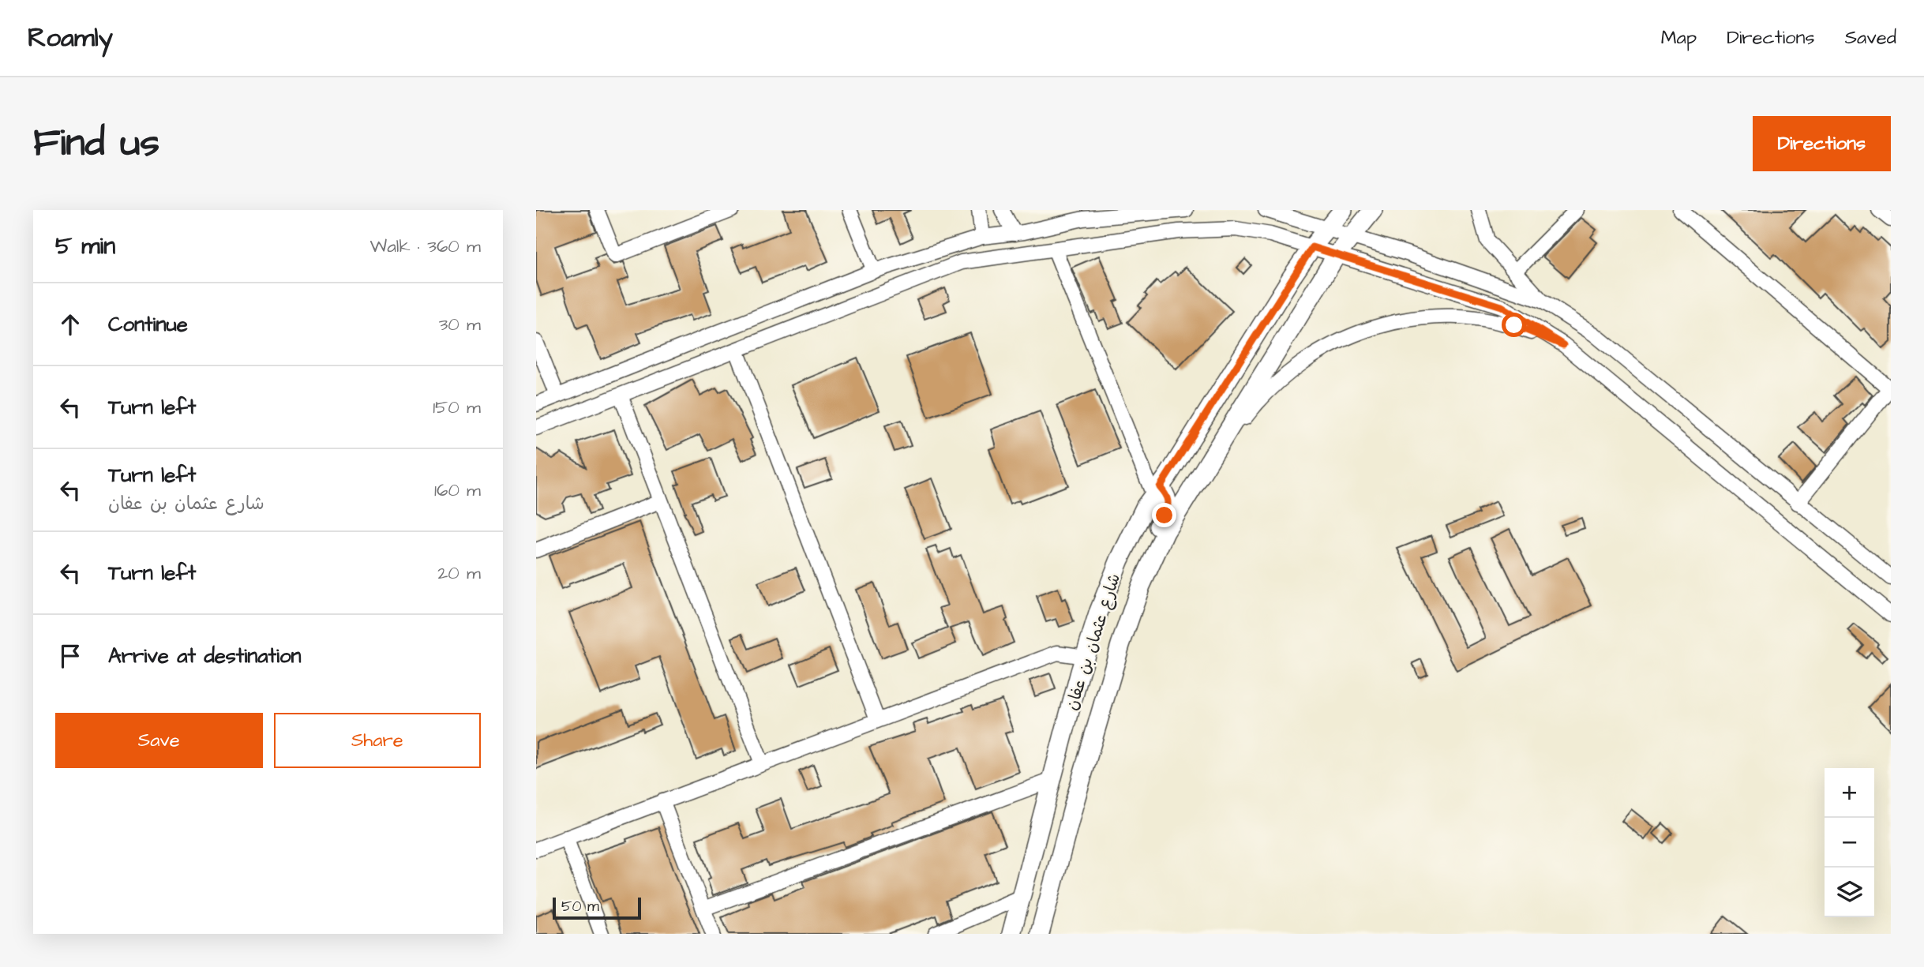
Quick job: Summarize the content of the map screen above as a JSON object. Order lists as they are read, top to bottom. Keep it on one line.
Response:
{"streets":{"main road":["شارع عثمان بن عفان"]},"scale_bar":"50 m","page":{"header":"Roamly","nav":["Map","Directions","Saved"],"buttons":["Directions",["Save","Share"]],"title":"Find us","heading":["5 min","Walk · 360 m"],"list":[["Continue","30 m"],["Turn left","150 m"],["Turn left","شارع عثمان بن عفان","160 m"],["Turn left","20 m"],"Arrive at destination"],"map_buttons":["+","−"],"scale":"50 m"}}
